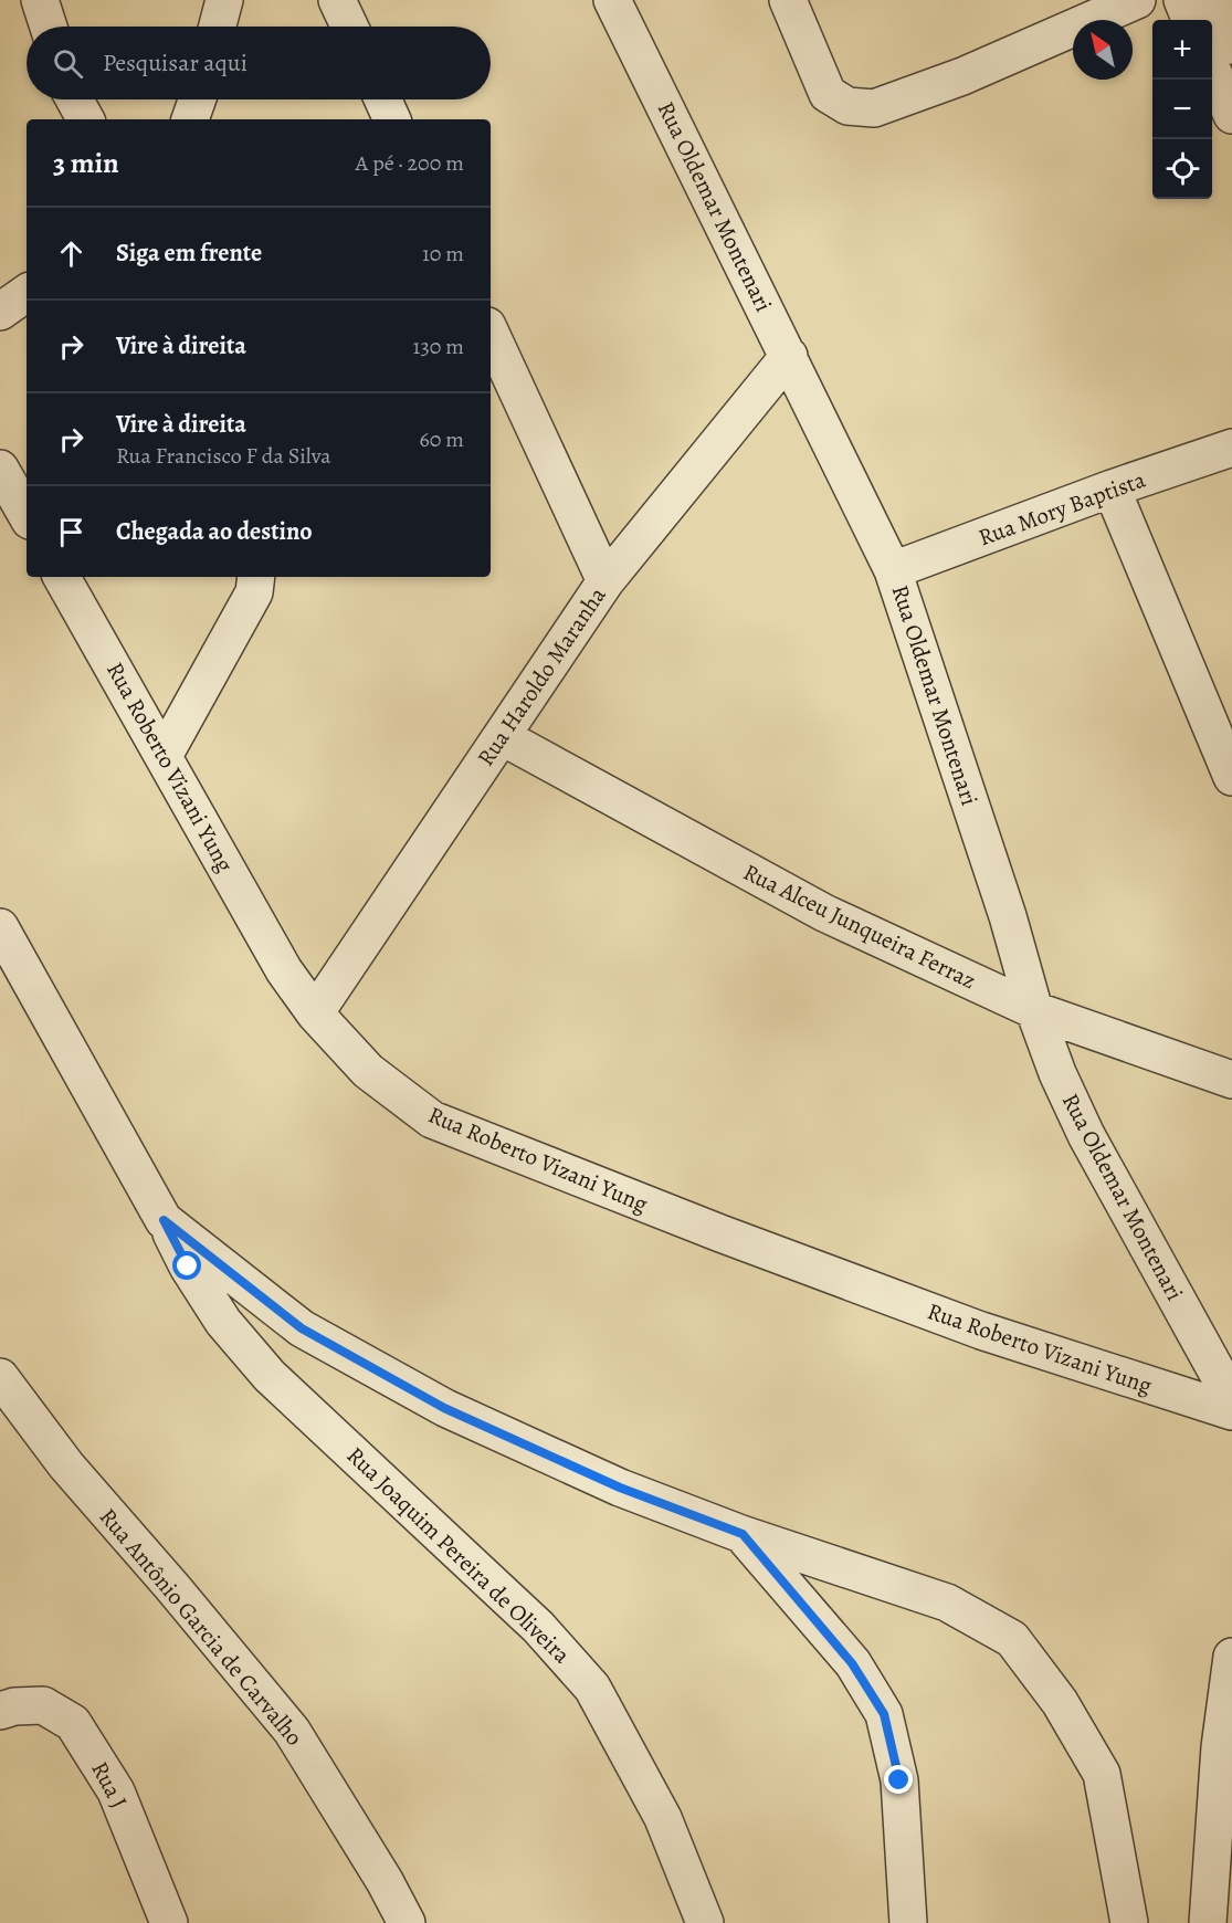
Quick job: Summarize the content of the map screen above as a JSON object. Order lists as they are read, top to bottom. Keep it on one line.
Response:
{"streets":{"street":["Rua Oldemar Montenari","Rua Mory Baptista","Rua Haroldo Maranha","Rua Roberto Vizani Yung","Rua Alceu Junqueira Ferraz","Rua Joaquim Pereira de Oliveira","Rua Antônio Garcia de Carvalho","Rua J"]},"crossings":[["Rua Oldemar Montenari","Rua Mory Baptista"],["Rua Oldemar Montenari","Rua Haroldo Maranha"],["Rua Oldemar Montenari","Rua Alceu Junqueira Ferraz"],["Rua Haroldo Maranha","Rua Roberto Vizani Yung"],["Rua Haroldo Maranha","Rua Alceu Junqueira Ferraz"]],"north":"top left","page":{"map_buttons":["+","−"],"search":"Pesquisar aqui","heading":["3 min","A pé · 200 m"],"list":[["Siga em frente","10 m"],["Vire à direita","130 m"],["Vire à direita","Rua Francisco F da Silva","60 m"],"Chegada ao destino"]}}
